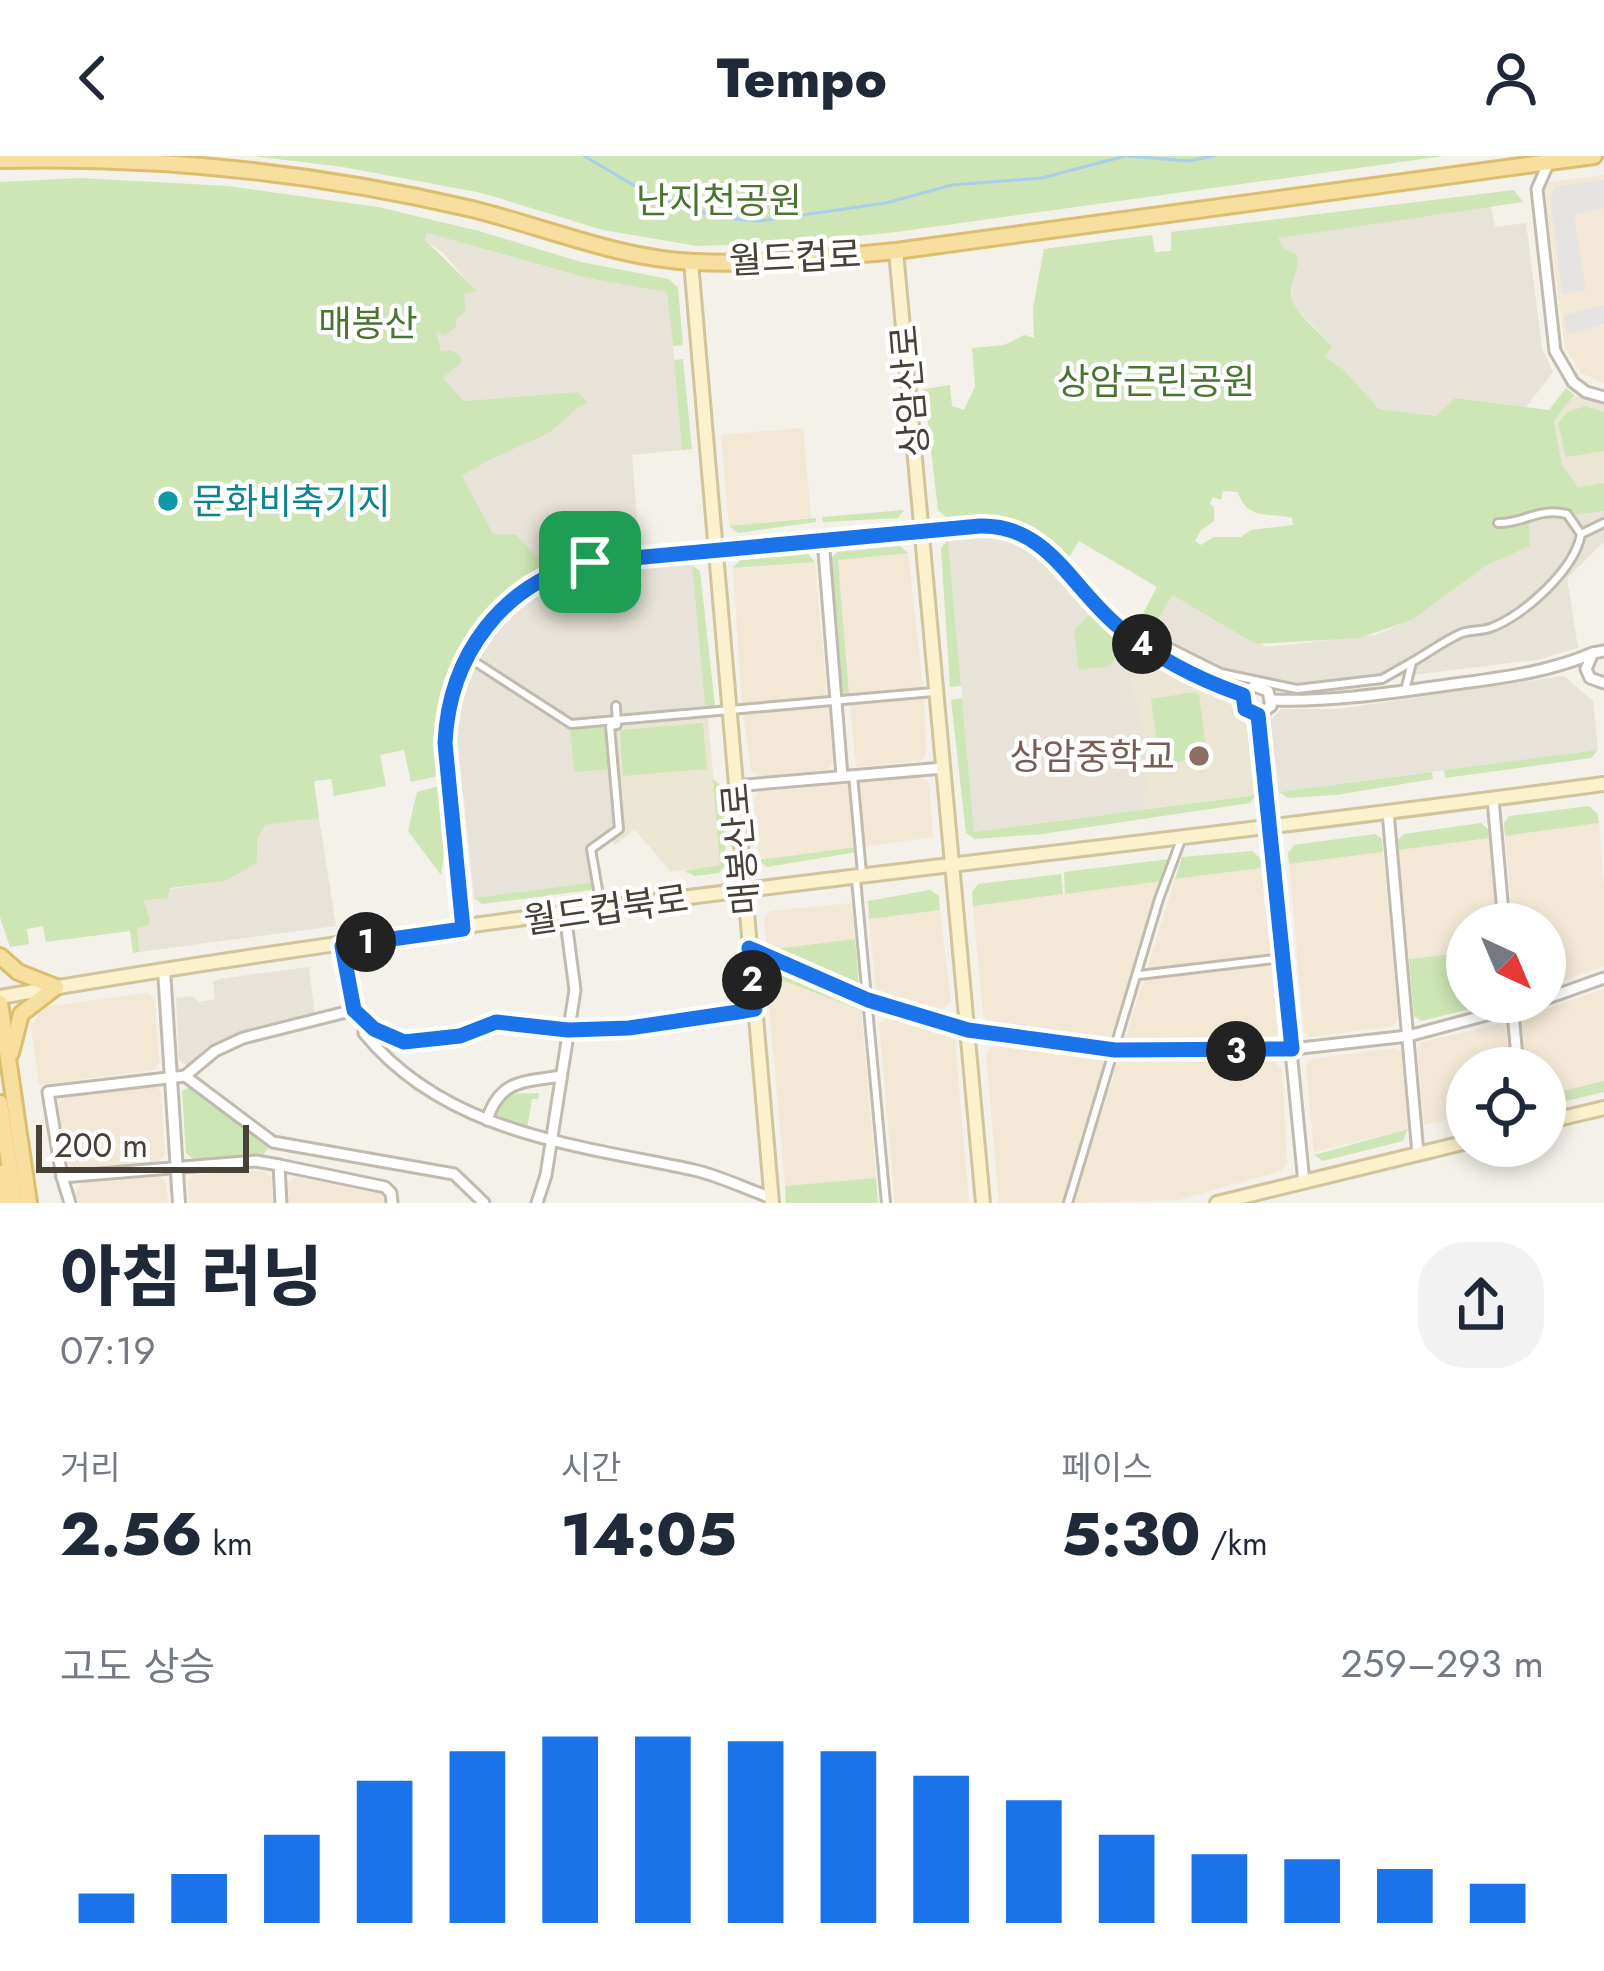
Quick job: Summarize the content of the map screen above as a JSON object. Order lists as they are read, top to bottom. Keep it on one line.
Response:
{"streets":{"main road":["월드컵로","상암산로","매봉산로","월드컵북로"]},"crossings":[["월드컵로","상암산로"],["월드컵로","매봉산로"],["상암산로","월드컵북로"],["매봉산로","월드컵북로"]],"parks":["난지천공원","매봉산","상암근린공원"],"places":["문화비축기지","상암중학교"],"scale_bar":"200 m","north":"bottom right","page":{"header":"Tempo","pins":["4","1","2","3"],"scale":"200 m","heading":["아침 러닝","07:19"],"stats":[["거리","2.56 km"],["시간","14:05"],["페이스","5:30 /km"]],"chart":["고도 상승","259–293 m"]}}
